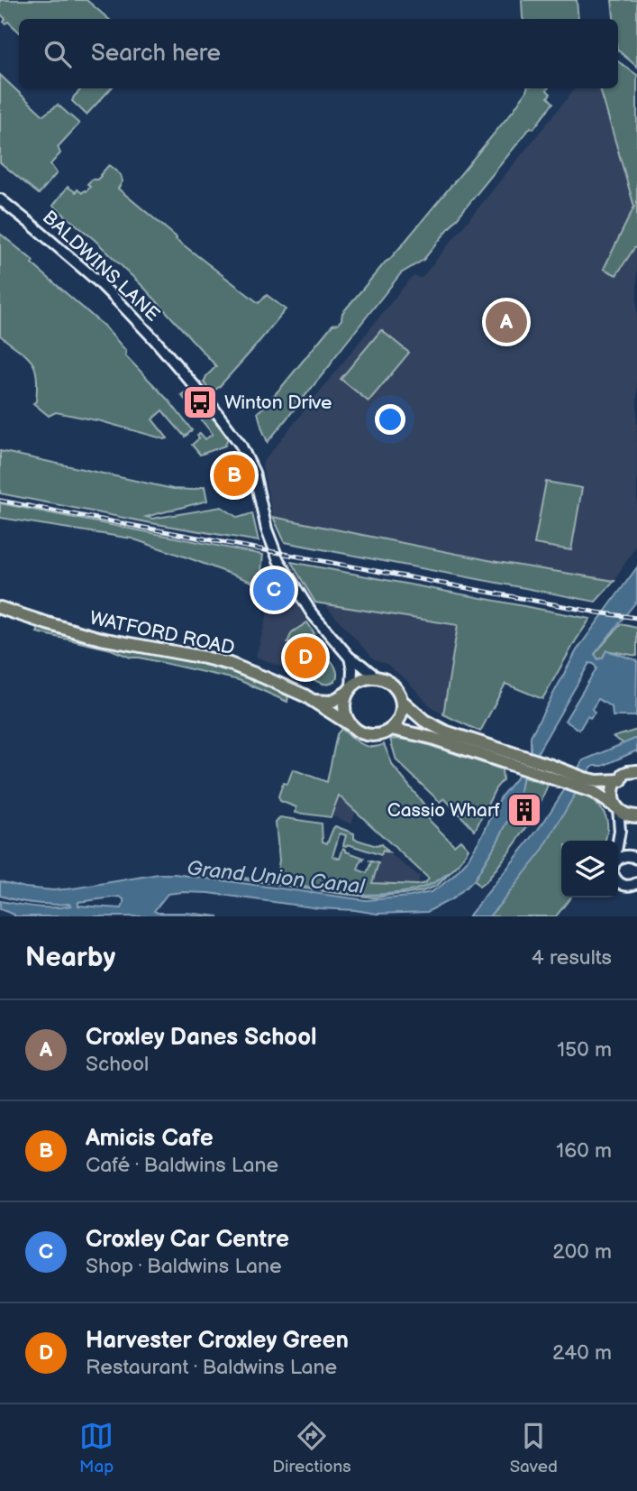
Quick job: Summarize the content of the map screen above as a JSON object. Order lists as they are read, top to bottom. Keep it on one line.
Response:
{"streets":{"main road":["WATFORD ROAD"],"street":["BALDWINS LANE"]},"crossings":[["BALDWINS LANE","WATFORD ROAD"]],"water":["Grand Union Canal"],"places":{"bus stop":["Winton Drive"],"building":["Cassio Wharf"]},"page":{"search":"Search here","pins":["A","B","C","D"],"heading":["Nearby","4 results"],"list":[{"mark":"A","name":"Croxley Danes School","note":"School","value":"150 m"},{"mark":"B","name":"Amicis Cafe","note":"Café · Baldwins Lane","value":"160 m"},{"mark":"C","name":"Croxley Car Centre","note":"Shop · Baldwins Lane","value":"200 m"},{"mark":"D","name":"Harvester Croxley Green","note":"Restaurant · Baldwins Lane","value":"240 m"}],"nav":["Map","Directions","Saved"]}}
